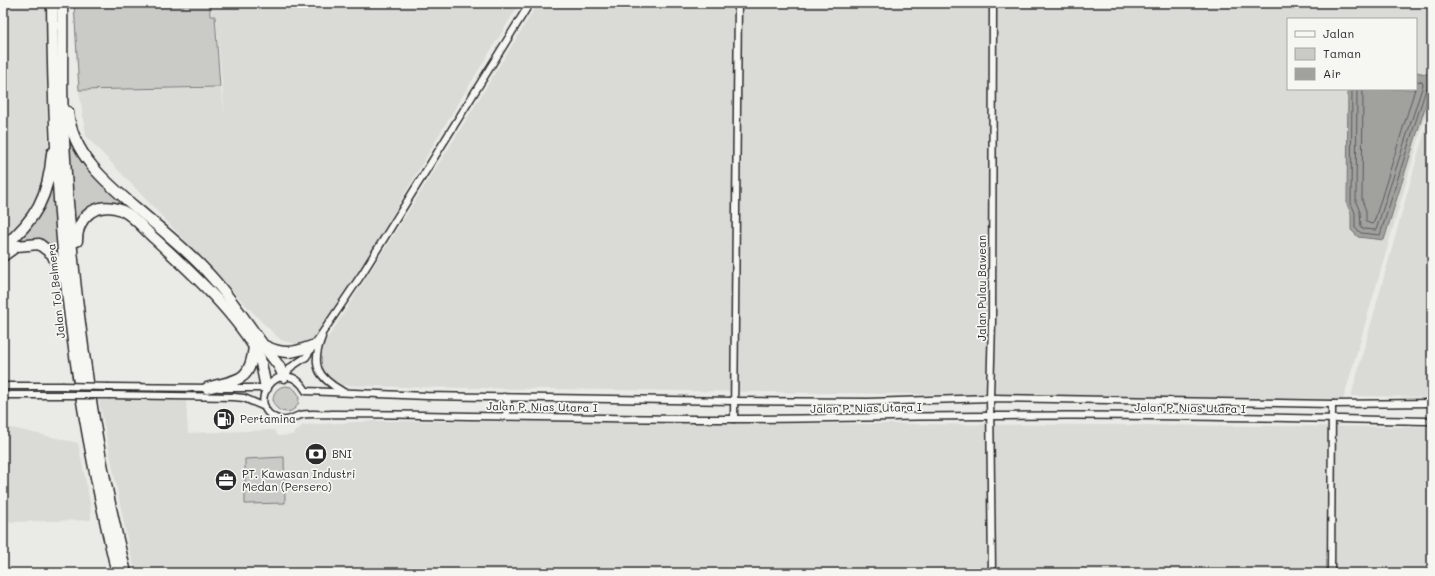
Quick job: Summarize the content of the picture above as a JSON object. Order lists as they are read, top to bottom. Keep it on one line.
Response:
{"streets":{"highway":["Jalan Tol Belmera"],"street":["Jalan Pulau Bawean","Jalan P. Nias Utara I"]},"crossings":[["Jalan Pulau Bawean","Jalan P. Nias Utara I"]],"places":{"fuel station":["Pertamina"],"bank":["BNI"],"office":["PT. Kawasan Industri Medan (Persero)"]},"legend":["Jalan","Taman","Air"]}
